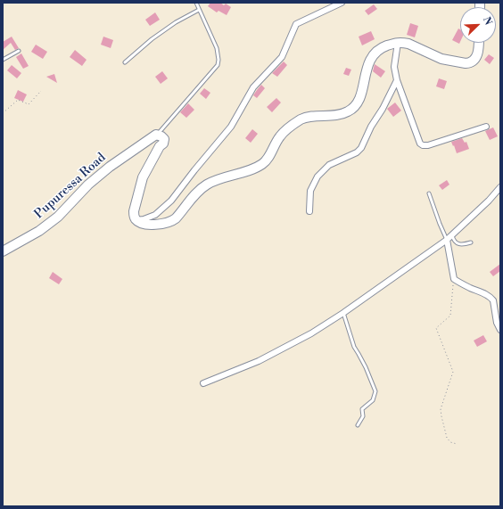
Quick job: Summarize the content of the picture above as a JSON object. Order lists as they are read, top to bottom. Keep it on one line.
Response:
{"streets":{"main road":["Pupuressa Road"]},"north":"top right"}
